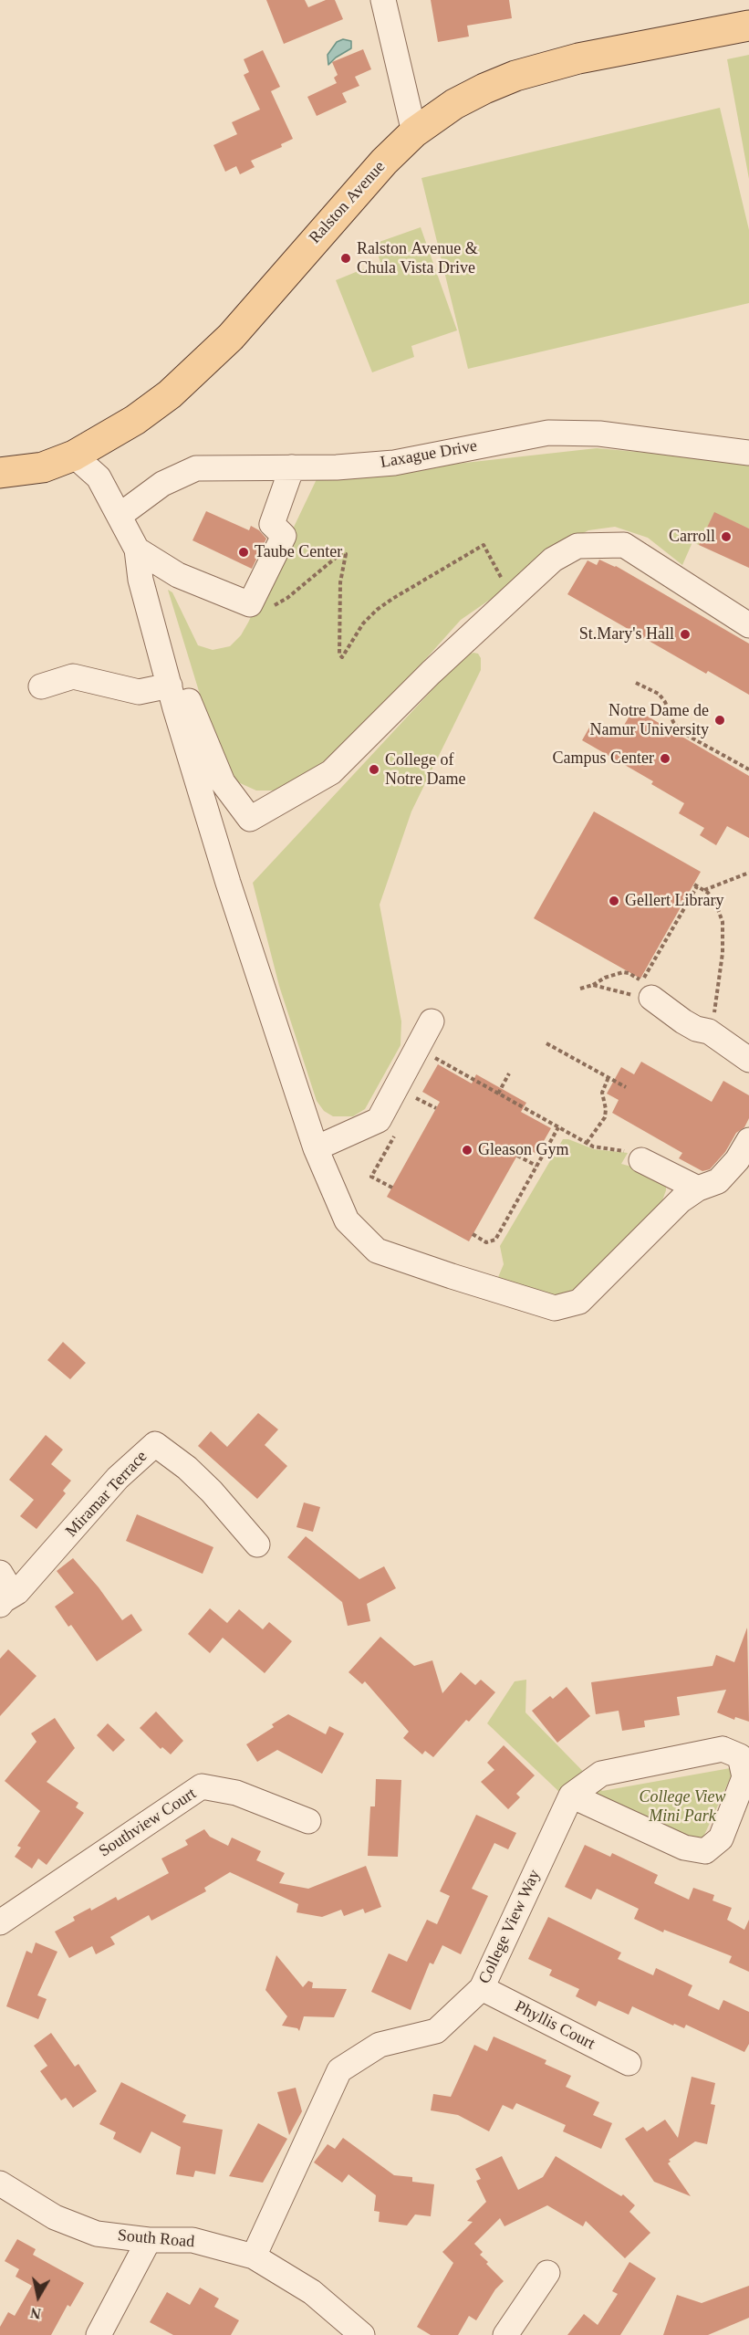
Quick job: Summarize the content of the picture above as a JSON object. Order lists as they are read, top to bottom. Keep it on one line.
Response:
{"streets":{"main road":["Ralston Avenue"],"street":["Laxague Drive","Miramar Terrace","Southview Court","College View Way","Phyllis Court","South Road"]},"crossings":[["College View Way","Phyllis Court"],["College View Way","South Road"]],"parks":["College View Mini Park"],"places":["Ralston Avenue & Chula Vista Drive","Carroll","Taube Center","St.Mary's Hall","Notre Dame de Namur University","Campus Center","College of Notre Dame","Gellert Library","Gleason Gym"],"north":"bottom"}
